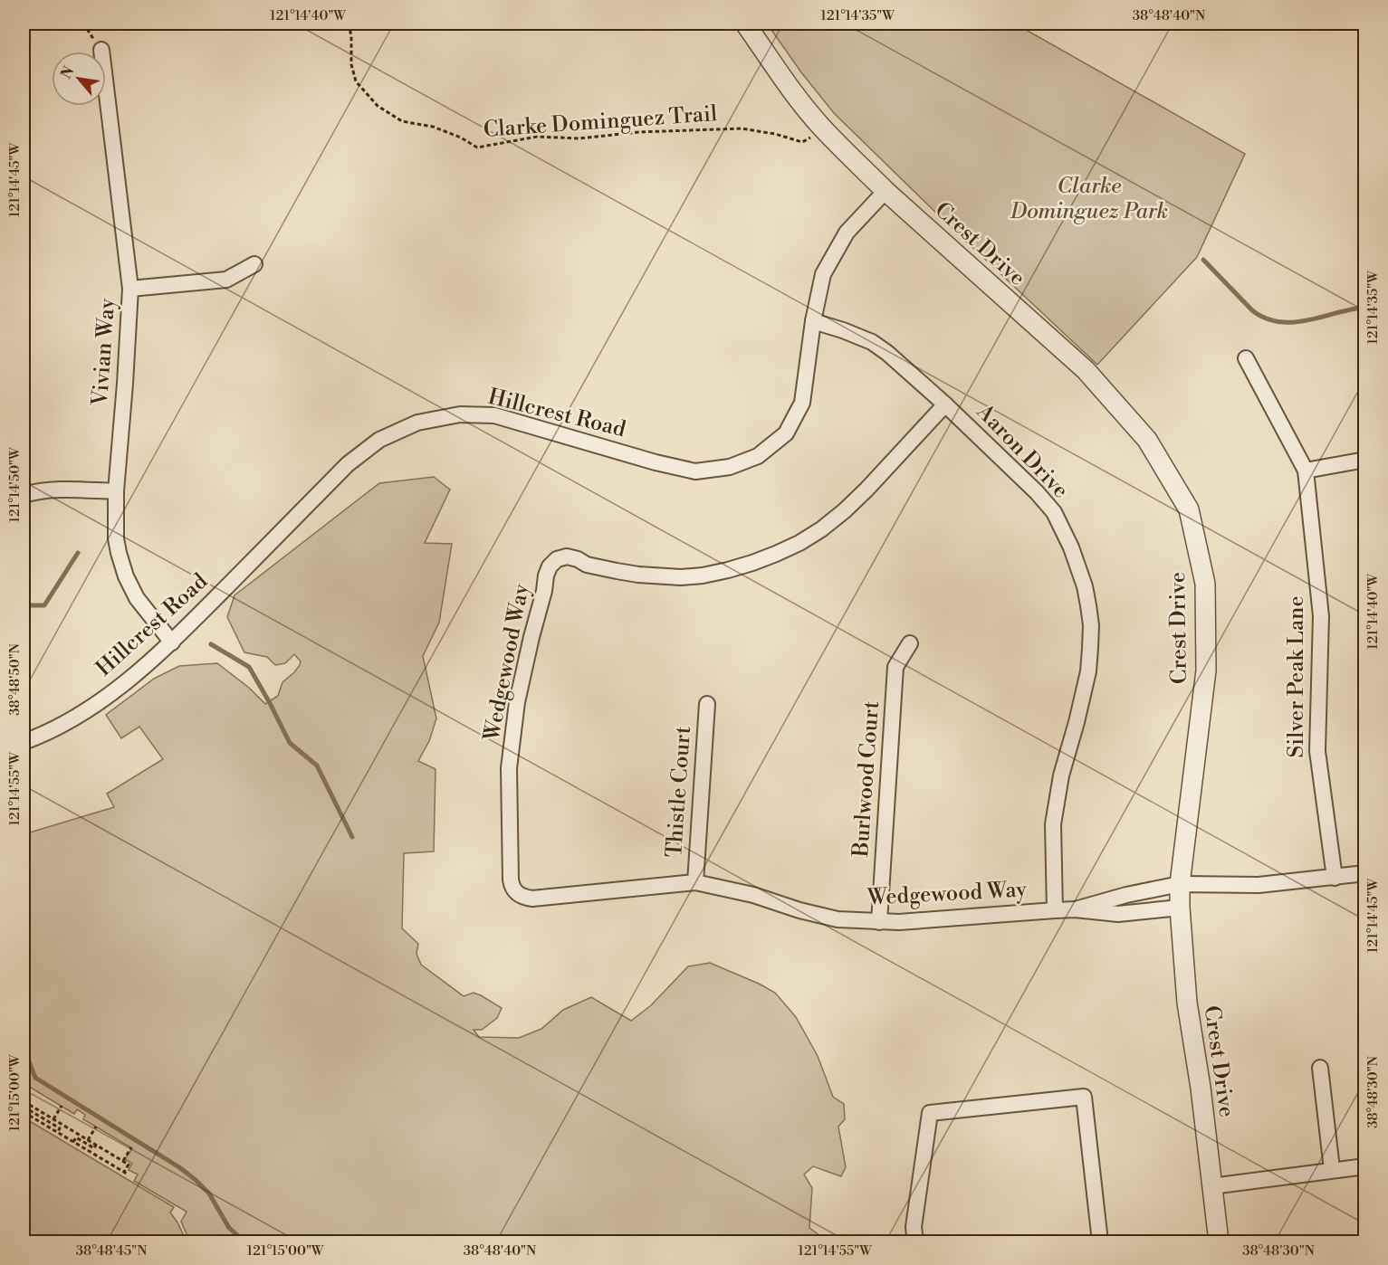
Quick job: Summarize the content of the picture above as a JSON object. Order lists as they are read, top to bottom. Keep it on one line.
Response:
{"streets":{"street":["Crest Drive","Vivian Way","Hillcrest Road","Aaron Drive","Wedgewood Way","Silver Peak Lane","Burlwood Court","Thistle Court"],"path":["Clarke Dominguez Trail"]},"crossings":[["Clarke Dominguez Trail","Crest Drive"],["Crest Drive","Hillcrest Road"],["Crest Drive","Wedgewood Way"],["Vivian Way","Hillcrest Road"],["Hillcrest Road","Aaron Drive"],["Aaron Drive","Wedgewood Way"],["Wedgewood Way","Burlwood Court"],["Wedgewood Way","Thistle Court"]],"parks":["Clarke Dominguez Park"],"north":"top left","coordinates":["121°14'40\"W","121°14'35\"W","38°48'40\"N","121°14'45\"W","121°14'50\"W","38°48'50\"N","121°14'55\"W","38°48'30\"N","121°15'00\"W","38°48'45\"N"]}
